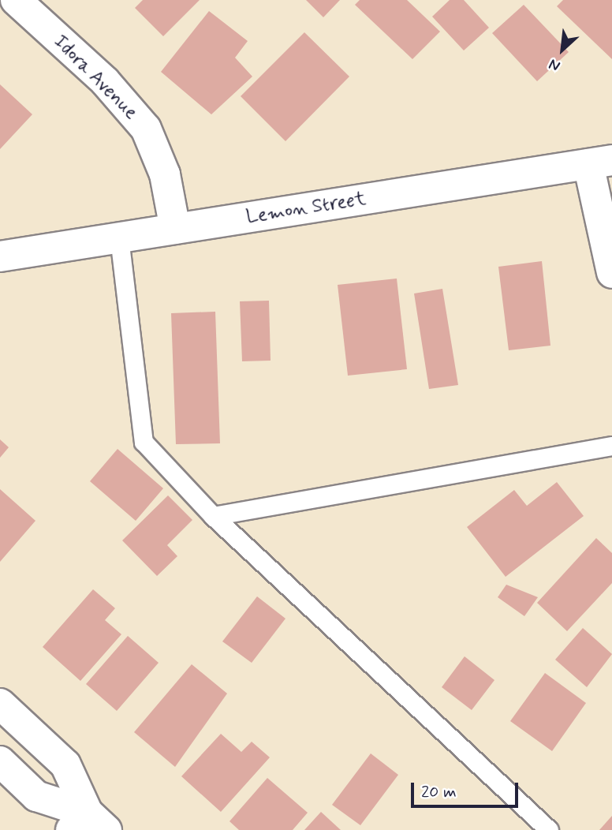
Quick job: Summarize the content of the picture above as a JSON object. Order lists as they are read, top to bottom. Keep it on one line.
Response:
{"streets":{"street":["Idora Avenue","Lemon Street"]},"crossings":[["Idora Avenue","Lemon Street"]],"scale_bar":"20 m","north":"bottom left"}
